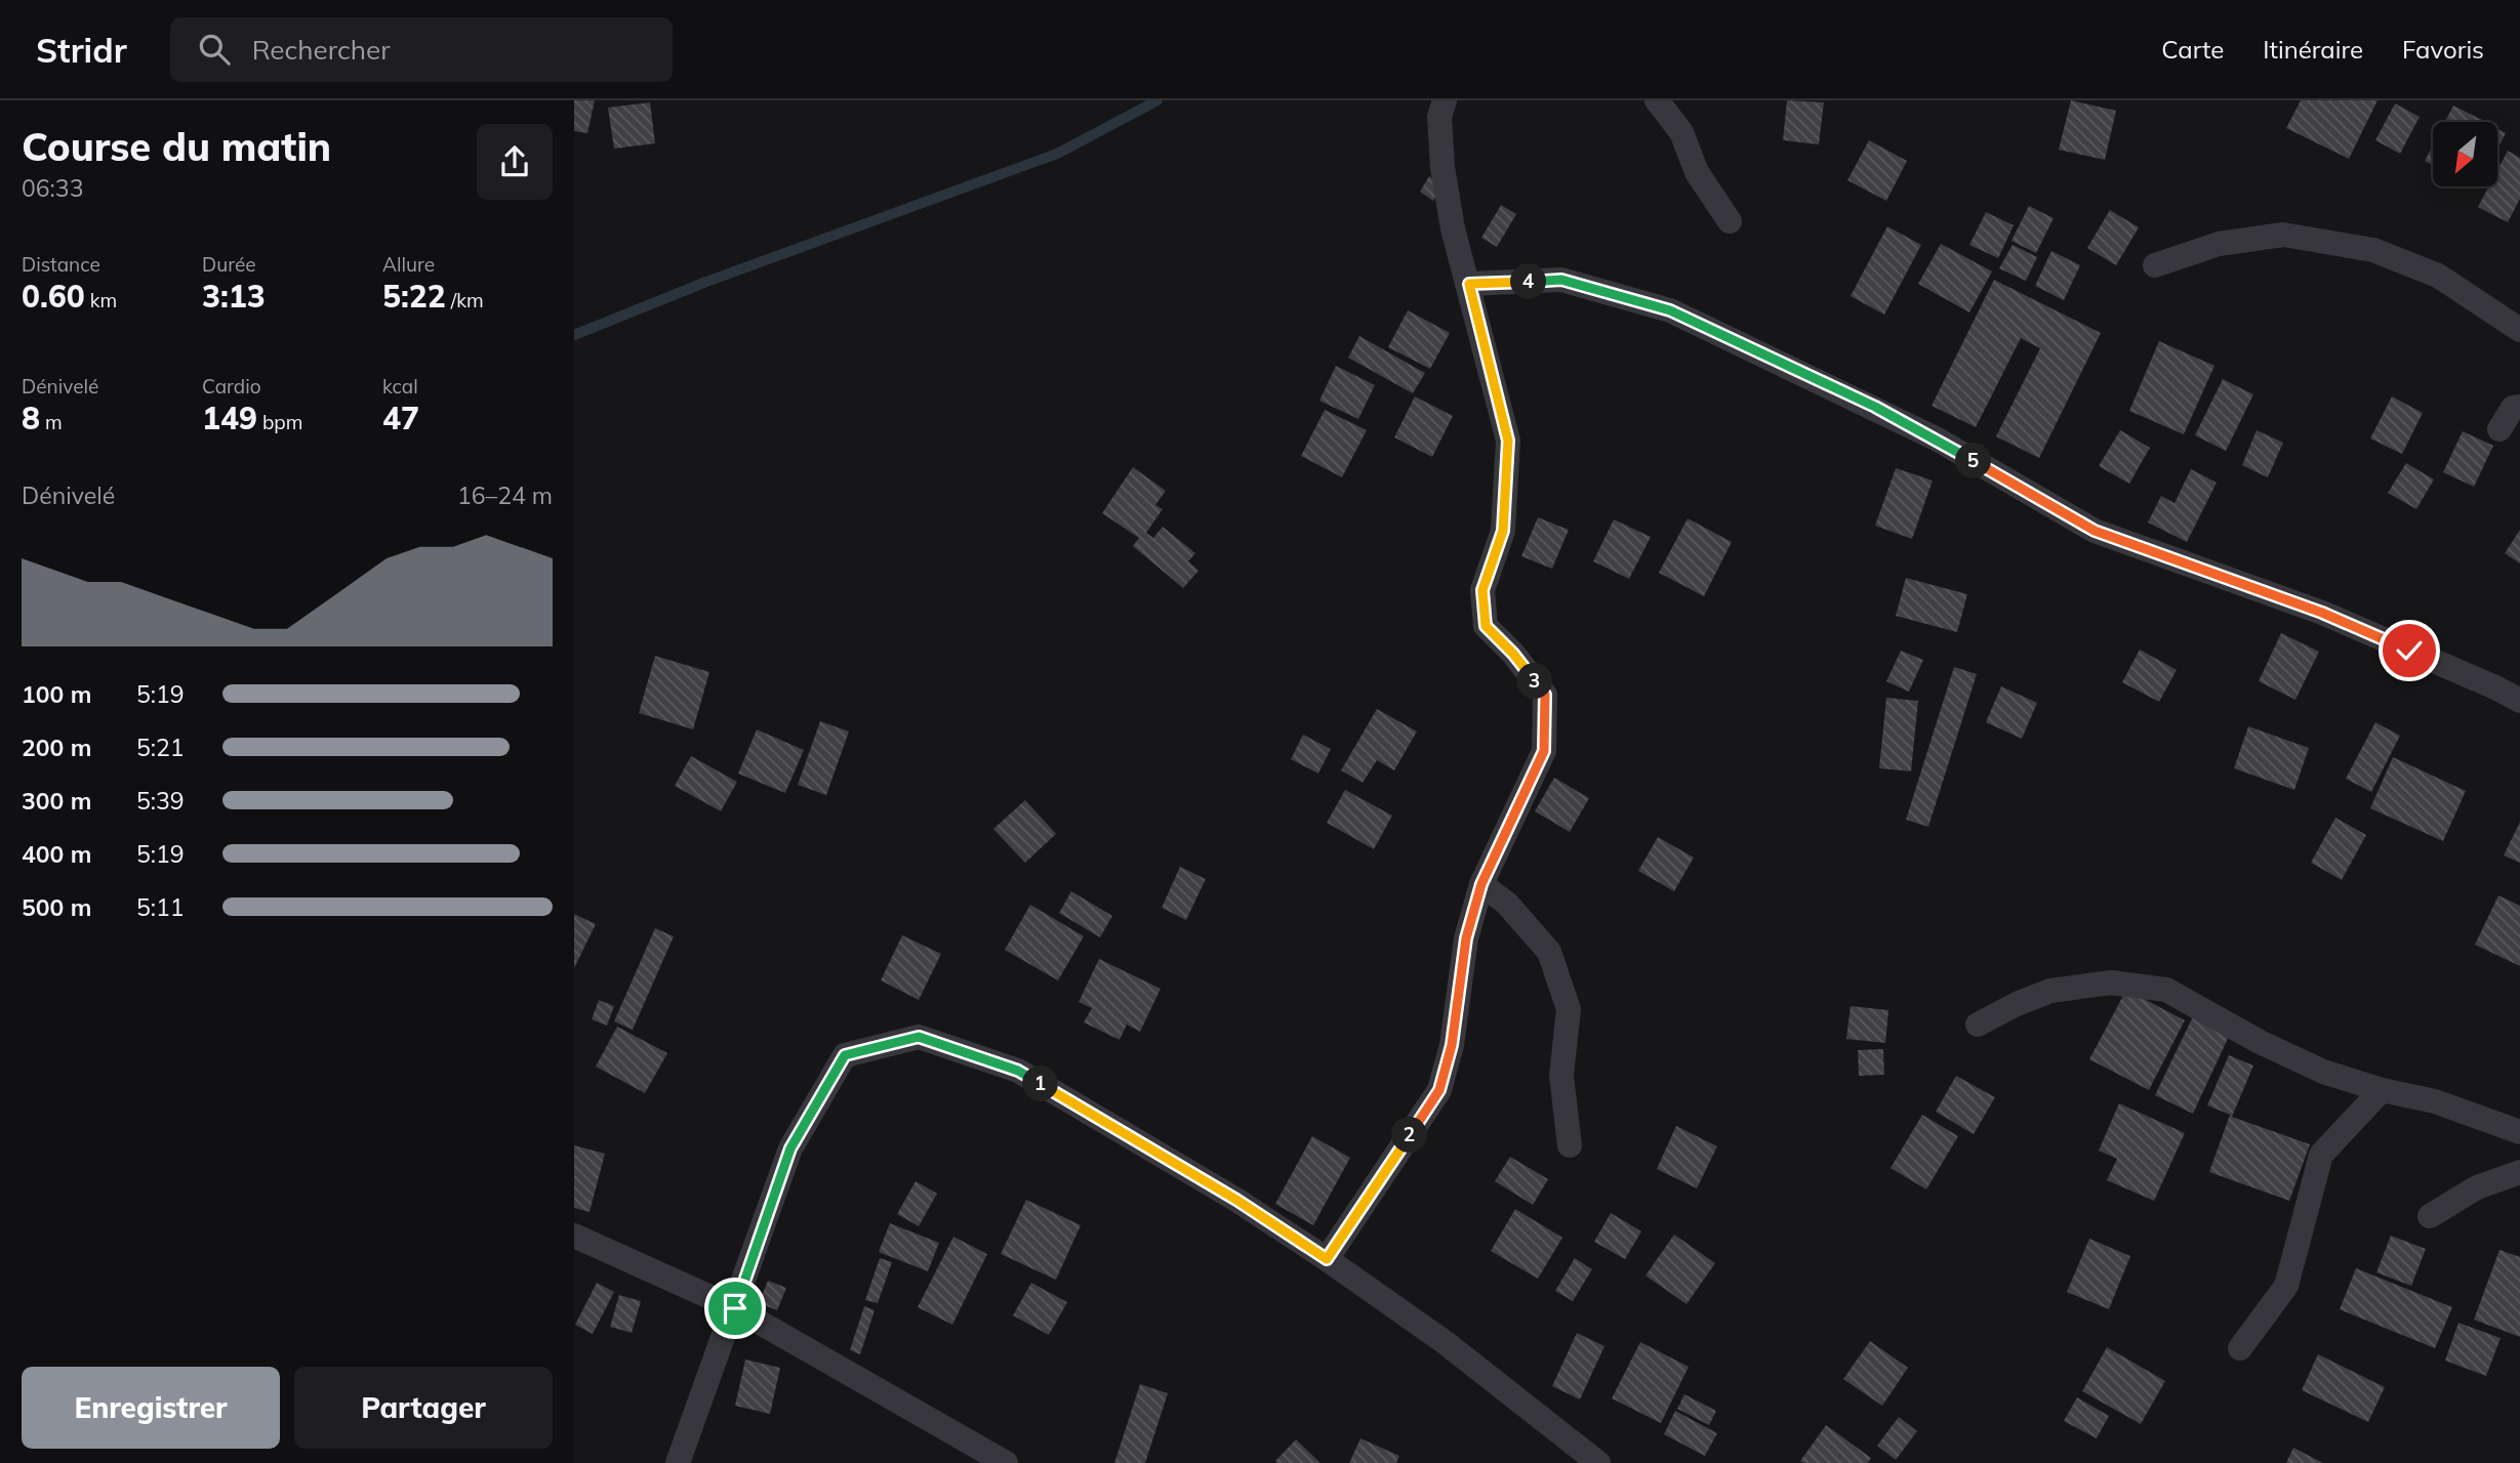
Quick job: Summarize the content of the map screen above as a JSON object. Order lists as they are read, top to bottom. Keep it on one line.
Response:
{"north":"bottom left","page":{"header":"Stridr","search":"Rechercher","nav":["Carte","Itinéraire","Favoris"],"heading":["Course du matin","06:33"],"stats":[["Distance","0.60 km"],["Durée","3:13"],["Allure","5:22 /km"],["Dénivelé","8 m"],["Cardio","149 bpm"],["kcal","47"]],"pins":["4","5","3","1","2"],"chart":["Dénivelé","16–24 m"],"list":[{"name":"100 m","note":"5:19"},{"name":"200 m","note":"5:21"},{"name":"300 m","note":"5:39"},{"name":"400 m","note":"5:19"},{"name":"500 m","note":"5:11"}],"buttons":["Enregistrer","Partager"]}}
